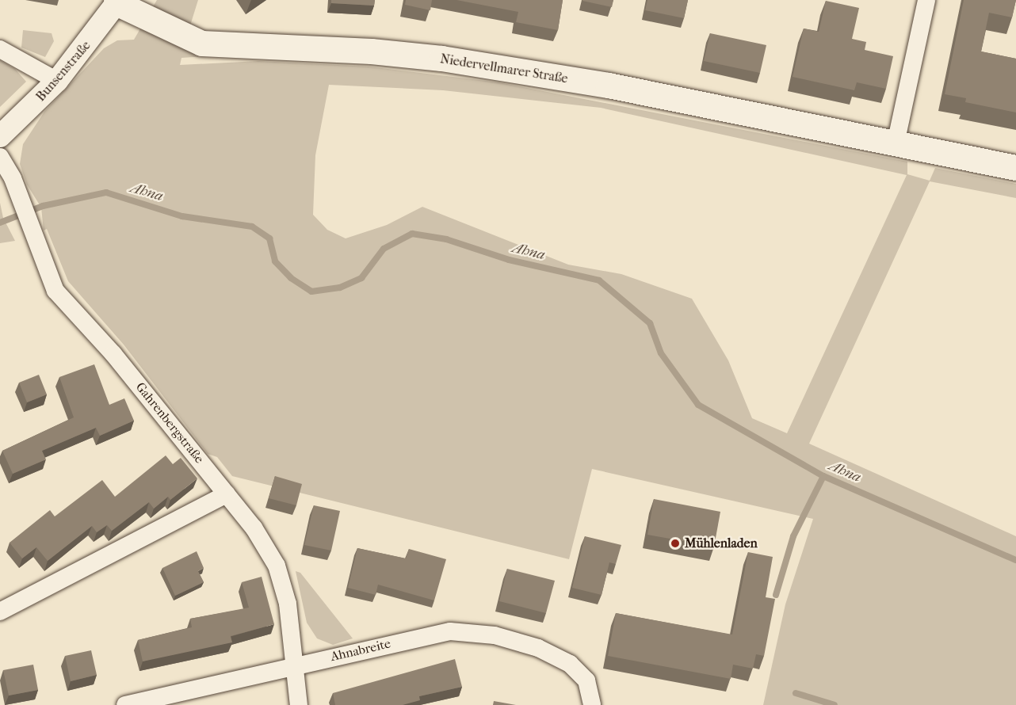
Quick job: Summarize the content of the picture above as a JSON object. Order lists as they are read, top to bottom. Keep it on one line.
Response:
{"streets":{"main road":["Niedervellmarer Straße"],"street":["Bunsenstraße","Gahrenbergstraße","Ahnabreite"]},"crossings":[["Niedervellmarer Straße","Bunsenstraße"],["Gahrenbergstraße","Ahnabreite"]],"water":["Ahna"],"places":["Mühlenladen"]}
